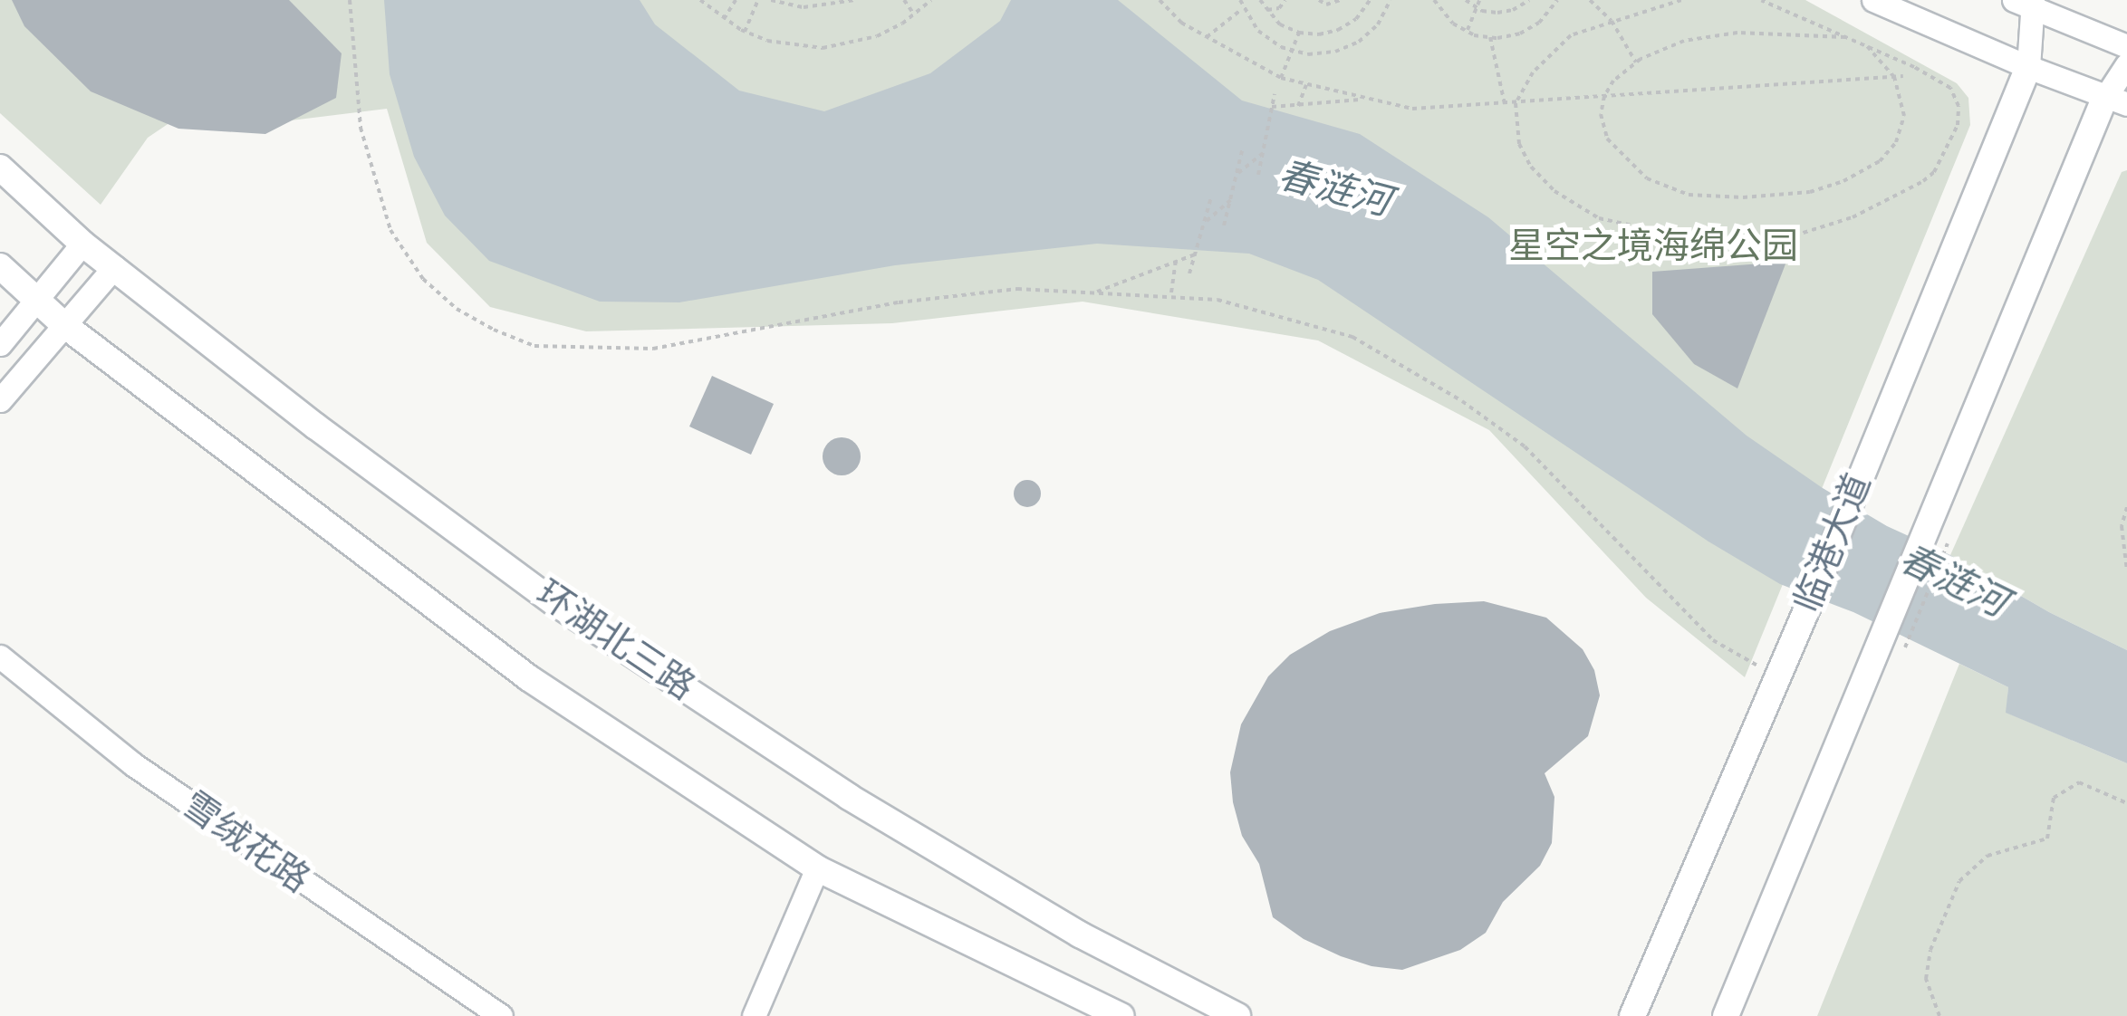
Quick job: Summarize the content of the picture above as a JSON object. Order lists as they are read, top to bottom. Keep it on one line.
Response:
{"streets":{"main road":["临港大道","环湖北三路"],"street":["雪绒花路"]},"water":["春涟河"],"parks":["星空之境海绵公园"]}
